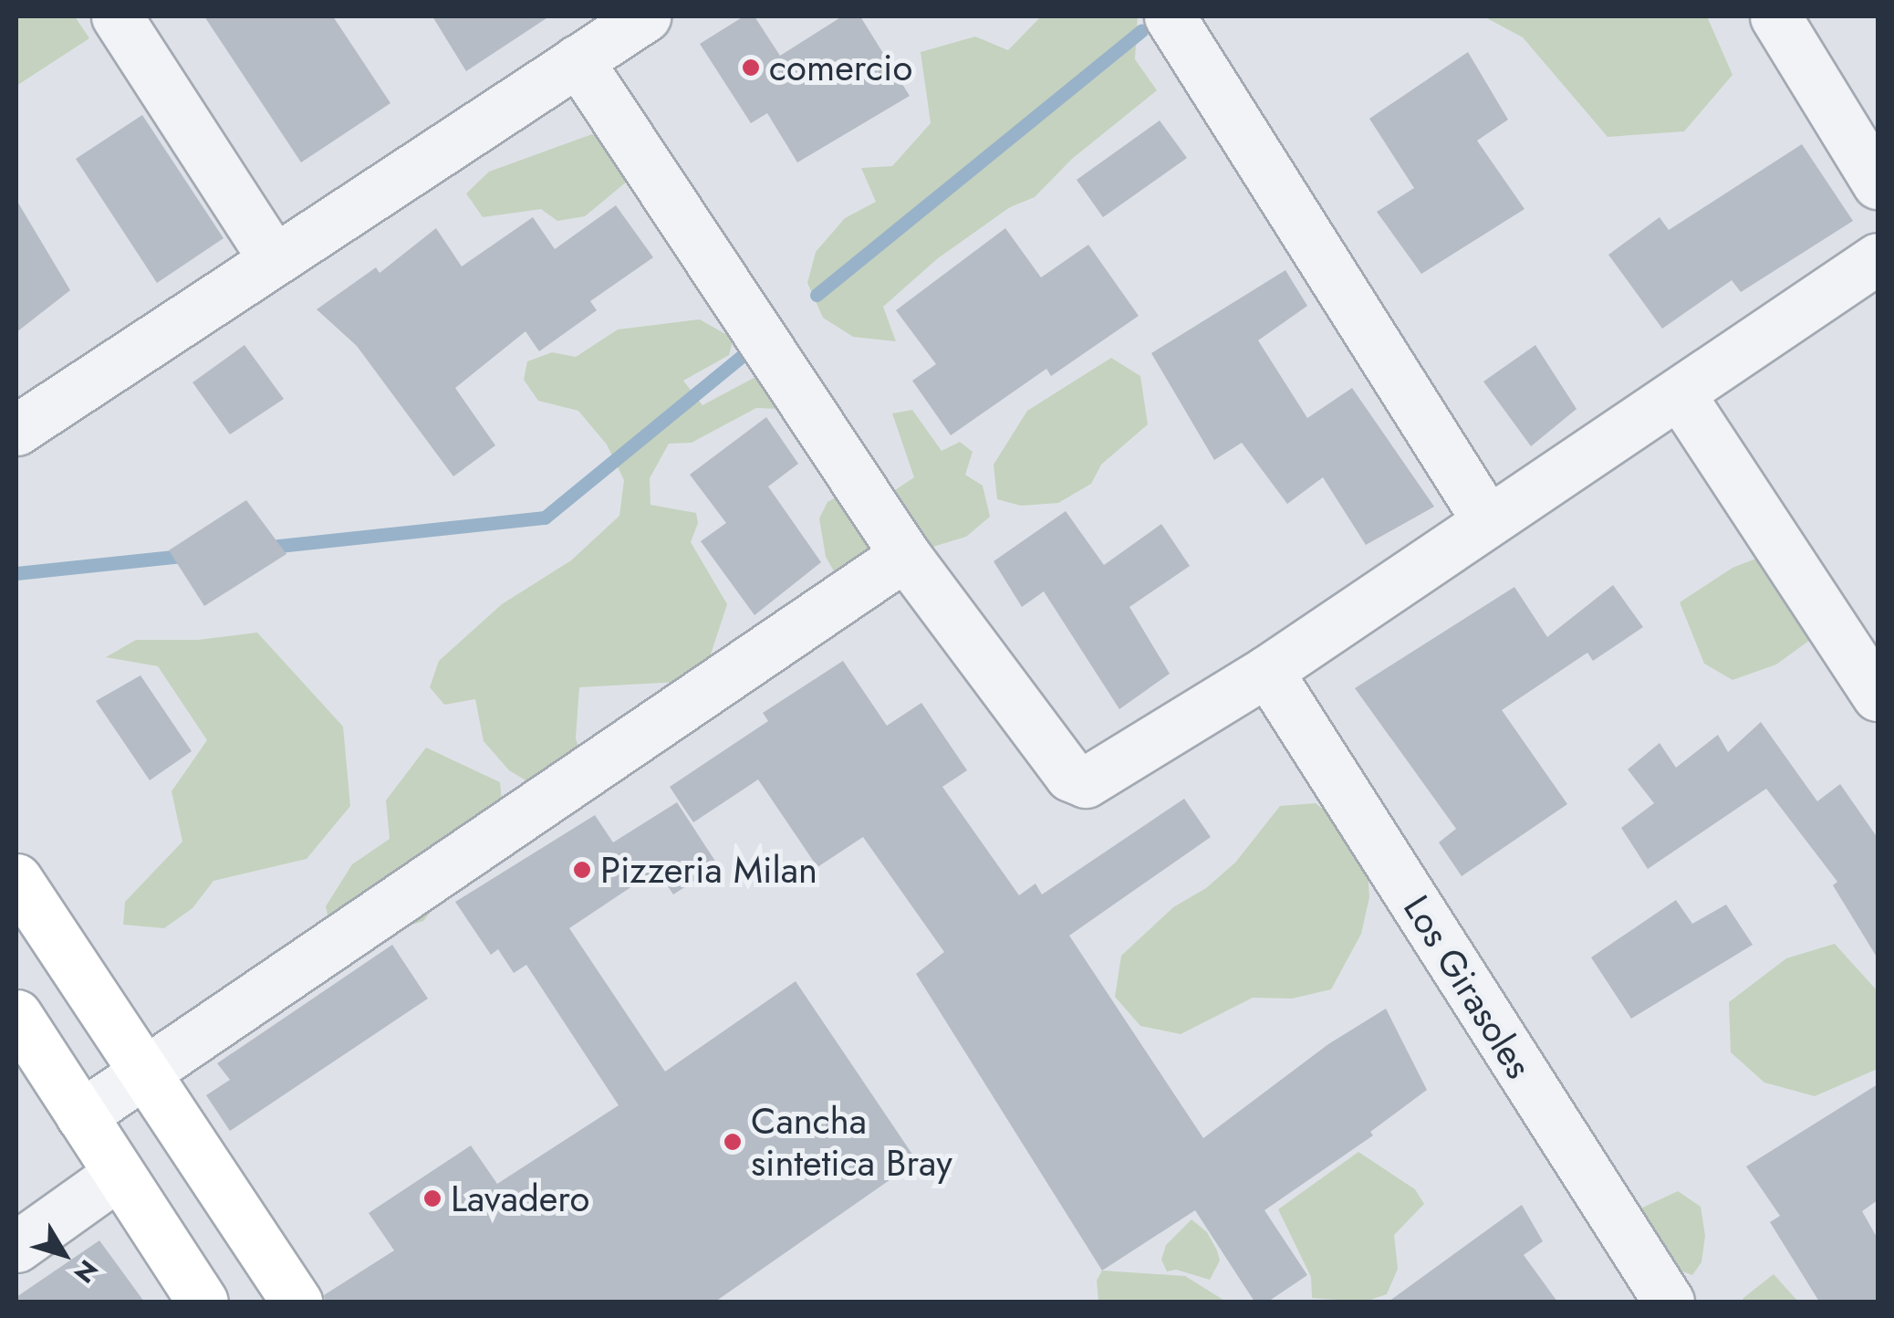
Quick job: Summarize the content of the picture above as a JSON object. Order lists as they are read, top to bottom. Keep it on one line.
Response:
{"streets":{"street":["Los Girasoles"]},"places":["comercio","Pizzeria Milan","Cancha sintetica Bray","Lavadero"],"north":"bottom right"}
